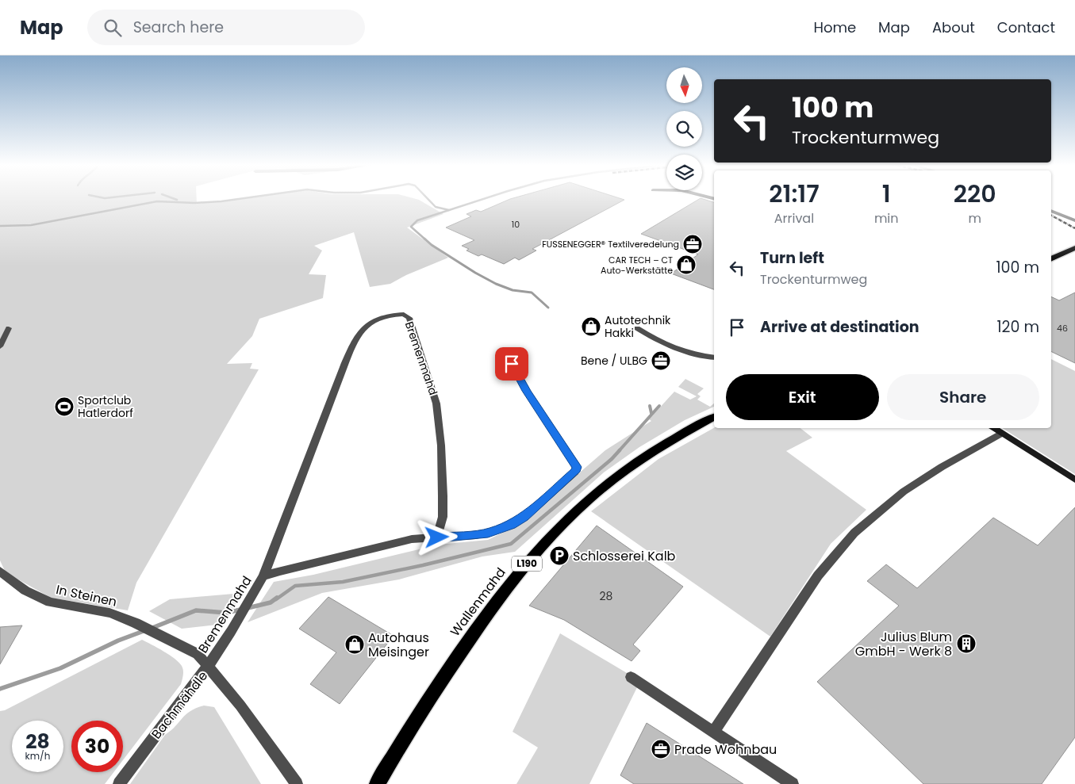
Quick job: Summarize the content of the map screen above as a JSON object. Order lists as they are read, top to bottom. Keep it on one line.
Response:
{"streets":{"main road":["L190","Wallenmahd"],"street":["Bremenmahd","In Steinen","Bachmähdle"]},"crossings":[["Bremenmahd","In Steinen"],["Bremenmahd","Bachmähdle"],["In Steinen","Bachmähdle"]],"places":{"office":["FUSSENEGGER® Textilveredelung","Bene / ULBG","Prade Wohnbau"],"shop":["CAR TECH – CT Auto-Werkstätte","Autotechnik Hakki","Autohaus Meisinger"],"sports":["Sportclub Hatlerdorf"],"parking":["Schlosserei Kalb"],"building":["Julius Blum GmbH - Werk 8"]},"house_numbers":["10","46","28"],"north":"bottom","page":{"header":"Map","search":"Search here","nav":["Home","Map","About","Contact"],"turn":["100 m","Trockenturmweg"],"eta":["21:17","Arrival","1","min","220","m"],"list":[{"name":"Turn left","note":"Trockenturmweg","value":"100 m"},{"name":"Arrive at destination","value":"120 m"}],"buttons":["Exit","Share"],"speed":"28 km/h","limit":"30"}}
